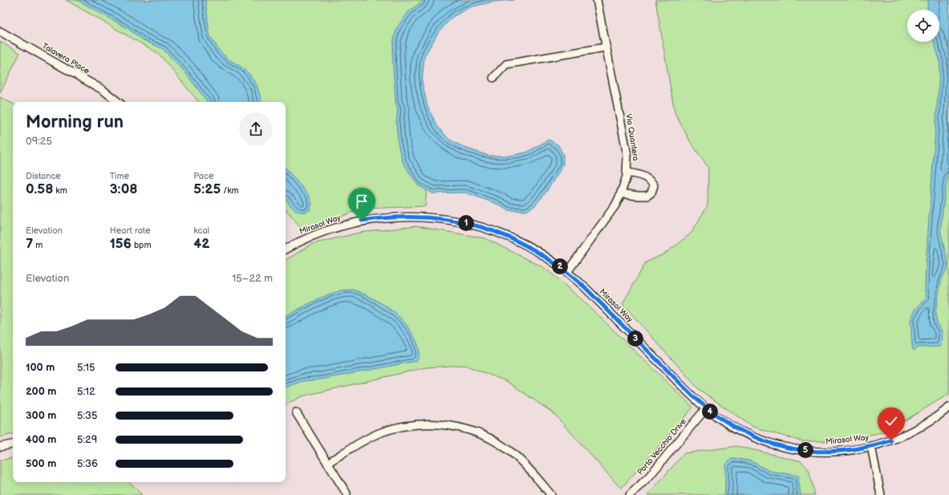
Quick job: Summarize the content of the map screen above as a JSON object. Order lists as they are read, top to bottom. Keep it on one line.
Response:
{"streets":{"street":["Talavera Place","Via Quantera","Mirasol Way","Porto Vecchio Drive"]},"crossings":[["Via Quantera","Mirasol Way"],["Mirasol Way","Porto Vecchio Drive"]],"page":{"heading":["Morning run","09:25"],"stats":[["Distance","0.58 km"],["Time","3:08"],["Pace","5:25 /km"],["Elevation","7 m"],["Heart rate","156 bpm"],["kcal","42"]],"pins":["1","2","3","4","5"],"chart":["Elevation","15–22 m"],"list":[{"name":"100 m","note":"5:15"},{"name":"200 m","note":"5:12"},{"name":"300 m","note":"5:35"},{"name":"400 m","note":"5:29"},{"name":"500 m","note":"5:36"}]}}
